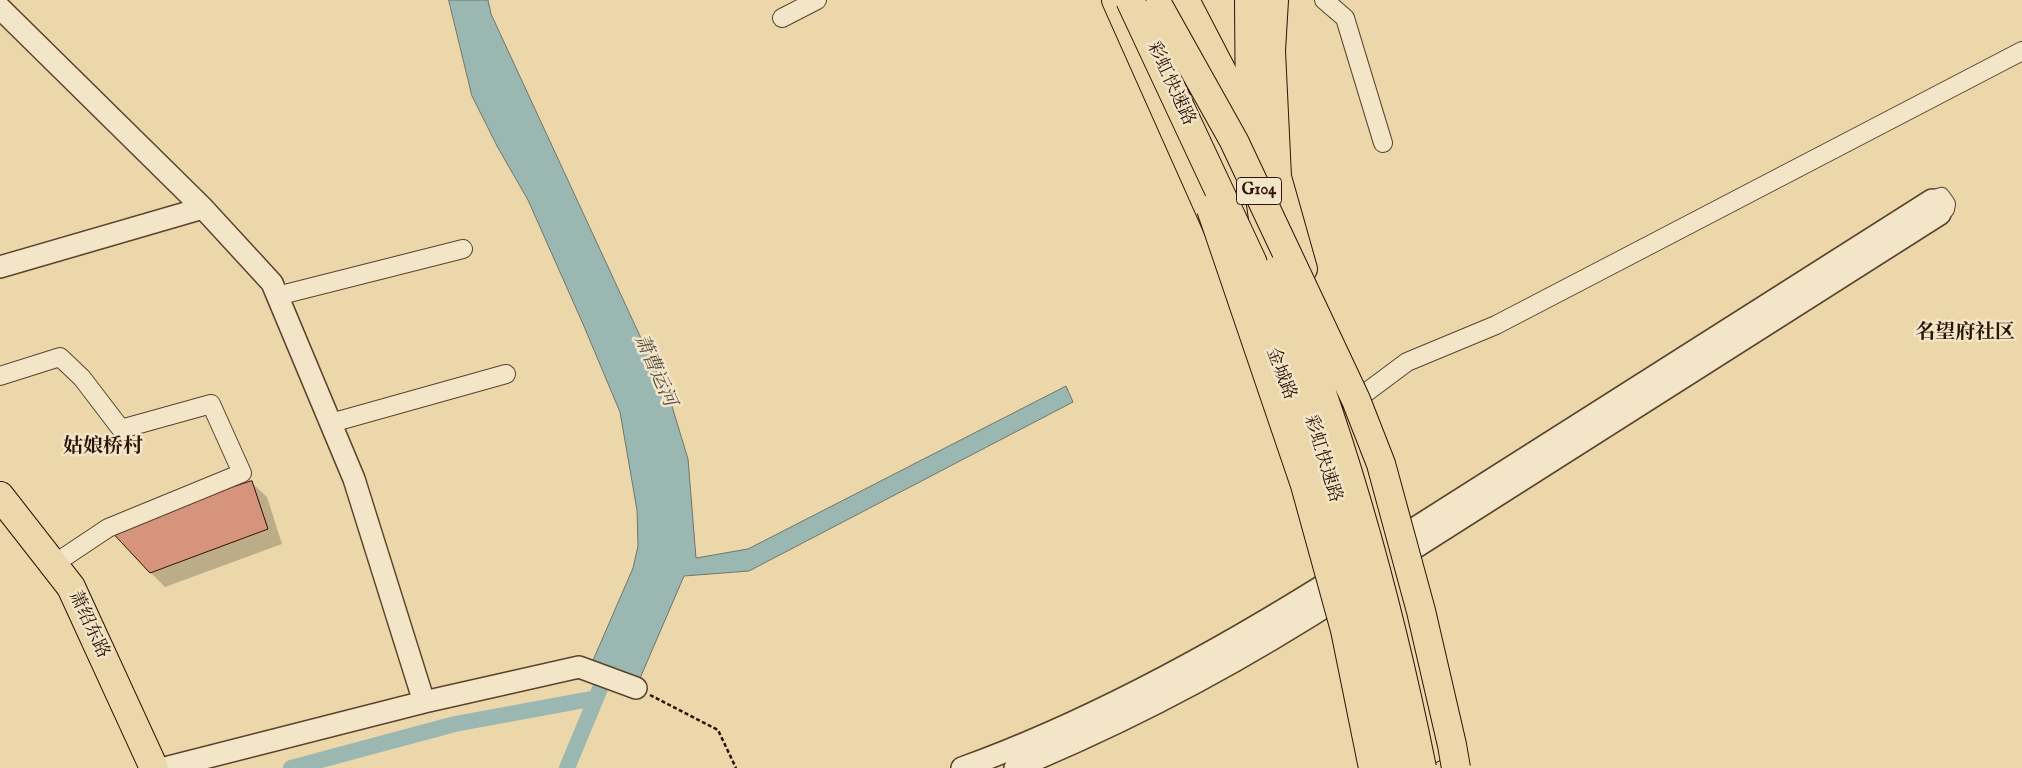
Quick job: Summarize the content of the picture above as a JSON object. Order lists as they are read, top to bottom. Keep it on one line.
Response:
{"streets":{"main road":["彩虹快速路","G104","金城路","萧绍东路"]},"crossings":[["G104","金城路"]],"districts":["名望府社区","姑娘桥村"],"water":["萧曹运河"]}
